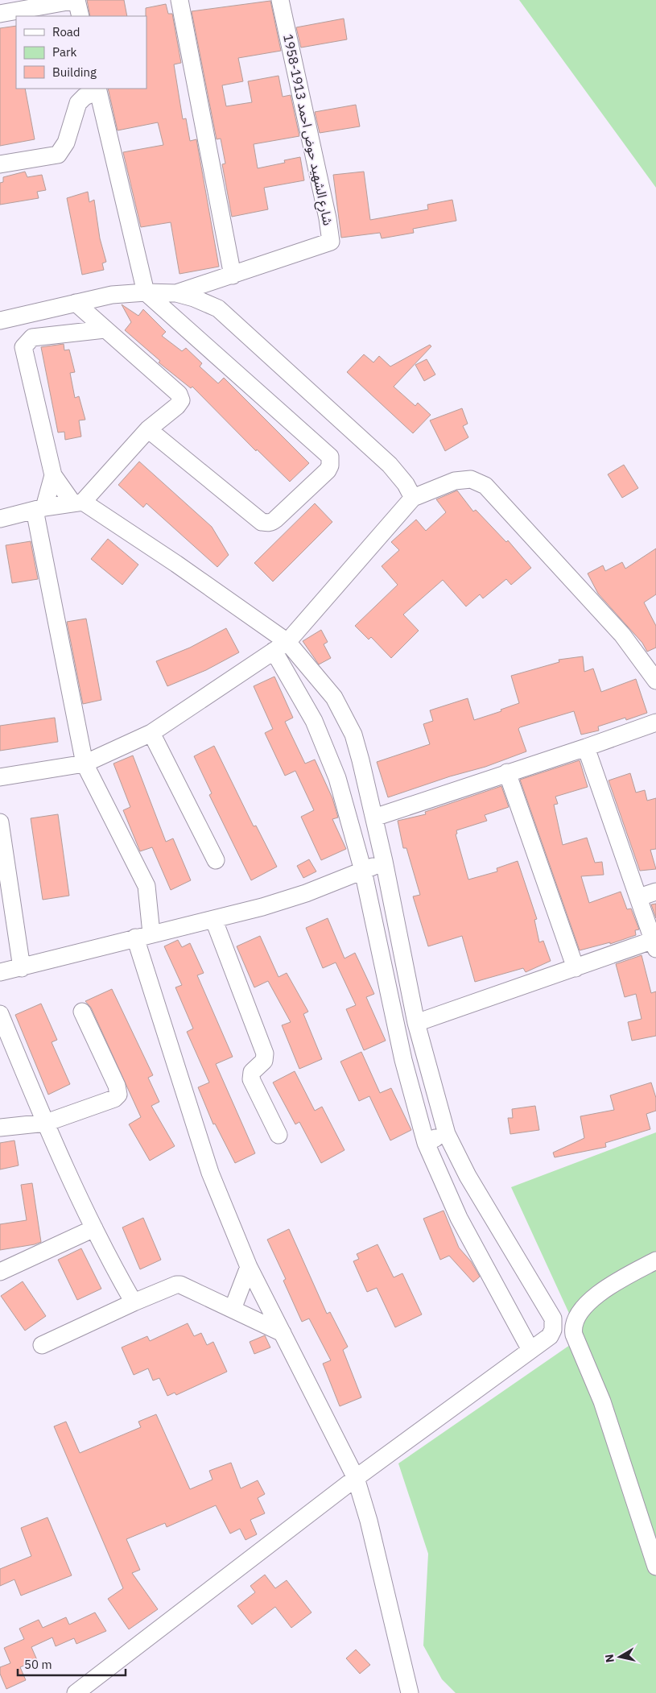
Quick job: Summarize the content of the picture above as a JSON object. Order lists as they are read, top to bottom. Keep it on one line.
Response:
{"streets":{"street":["شارع الشهيد حوض احمد 1913-1958"]},"legend":["Road","Park","Building"],"scale_bar":"50 m","north":"left"}
